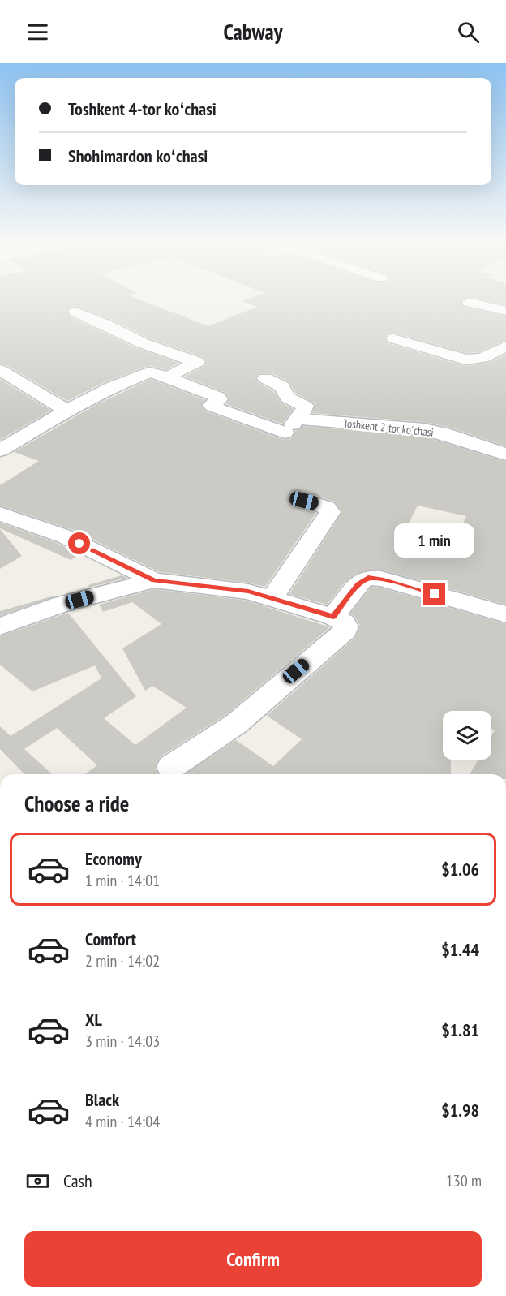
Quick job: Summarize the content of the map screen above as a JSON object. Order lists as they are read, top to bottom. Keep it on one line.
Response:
{"streets":{"street":["Toshkent 2-tor koʻchasi"]},"page":{"header":"Cabway","banner":["Toshkent 4-tor koʻchasi","Shohimardon koʻchasi"],"bubble":"1 min","heading":"Choose a ride","list":[{"name":"Economy","note":"1 min · 14:01","value":"$1.06"},{"name":"Comfort","note":"2 min · 14:02","value":"$1.44"},{"name":"XL","note":"3 min · 14:03","value":"$1.81"},{"name":"Black","note":"4 min · 14:04","value":"$1.98"}],"pay":["Cash","130 m"],"buttons":"Confirm"}}
